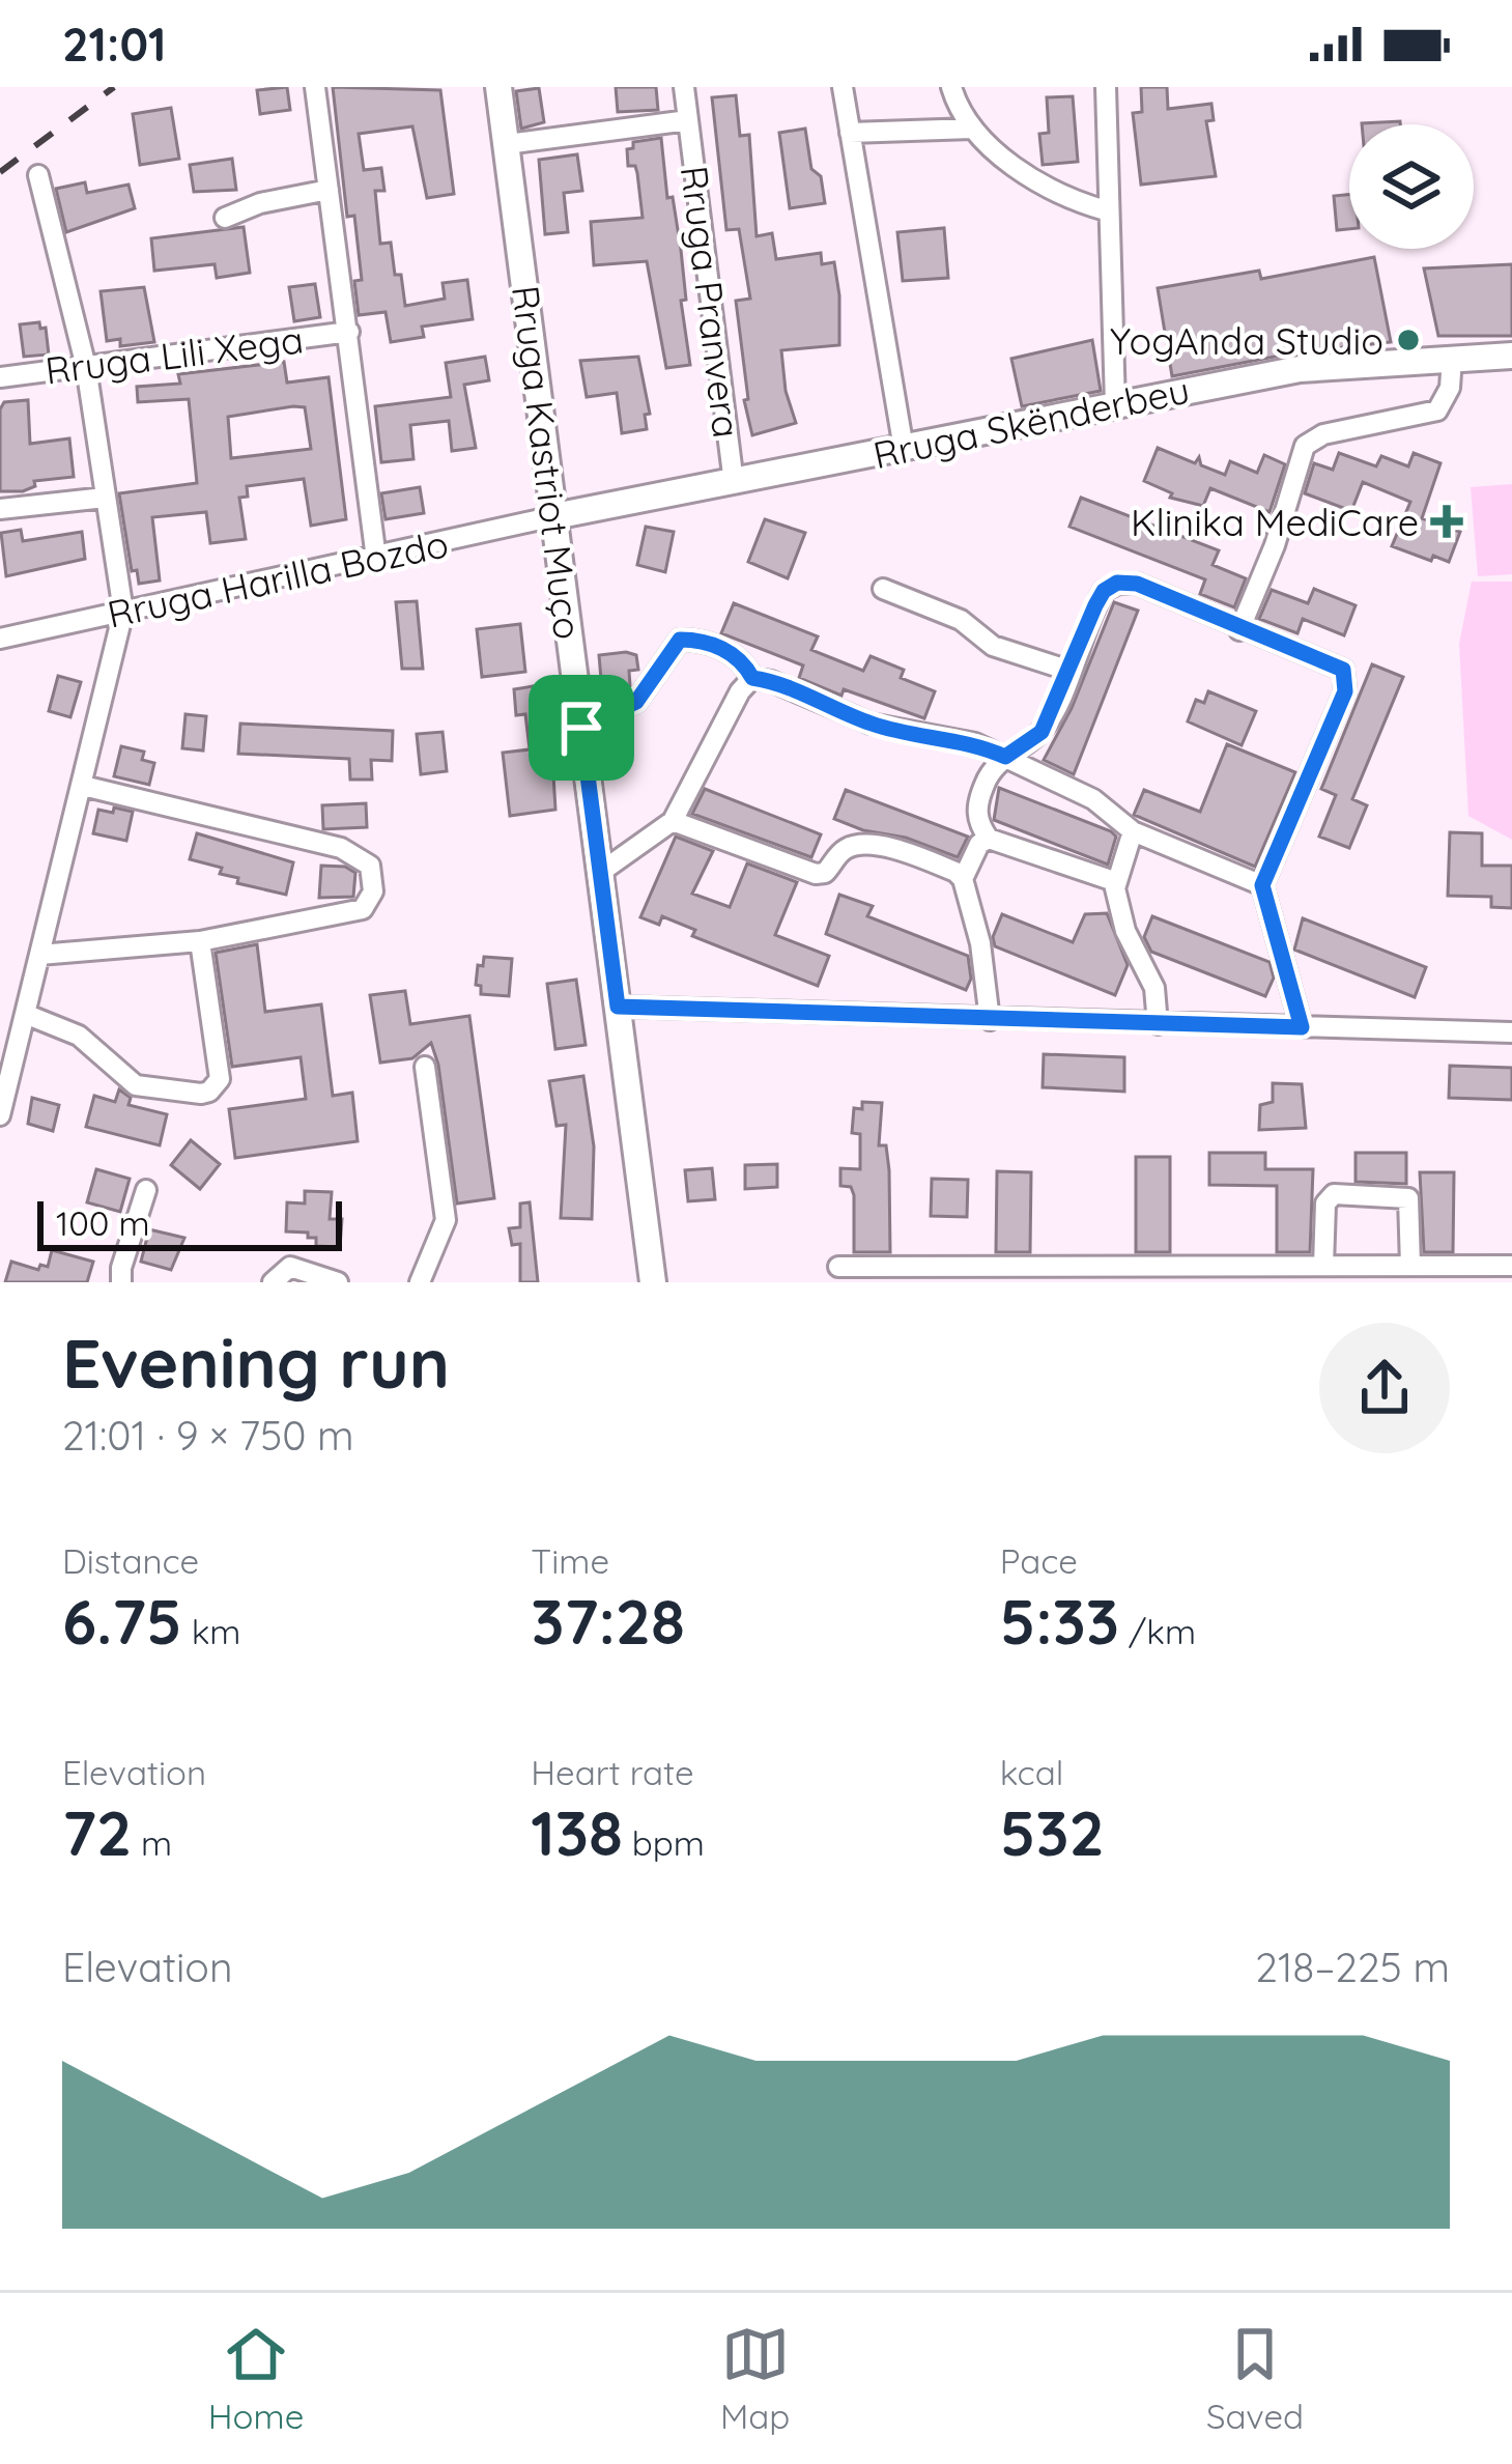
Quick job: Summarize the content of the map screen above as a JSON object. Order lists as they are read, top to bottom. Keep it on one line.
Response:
{"streets":{"street":["Rruga Pranvera","Rruga Lili Xega","Rruga Skënderbeu","Rruga Kastriot Muço","Rruga Harilla Bozdo"]},"crossings":[["Rruga Pranvera","Rruga Skënderbeu"],["Rruga Pranvera","Rruga Kastriot Muço"],["Rruga Skënderbeu","Rruga Kastriot Muço"],["Rruga Skënderbeu","Rruga Harilla Bozdo"],["Rruga Kastriot Muço","Rruga Harilla Bozdo"]],"places":{"other":["YogAnda Studio"],"health":["Klinika MediCare"]},"scale_bar":"100 m","page":{"status":"21:01","scale":"100 m","heading":["Evening run","21:01 · 9 × 750 m"],"stats":[["Distance","6.75 km"],["Time","37:28"],["Pace","5:33 /km"],["Elevation","72 m"],["Heart rate","138 bpm"],["kcal","532"]],"chart":["Elevation","218–225 m"],"tabs":["Home","Map","Saved"]}}
